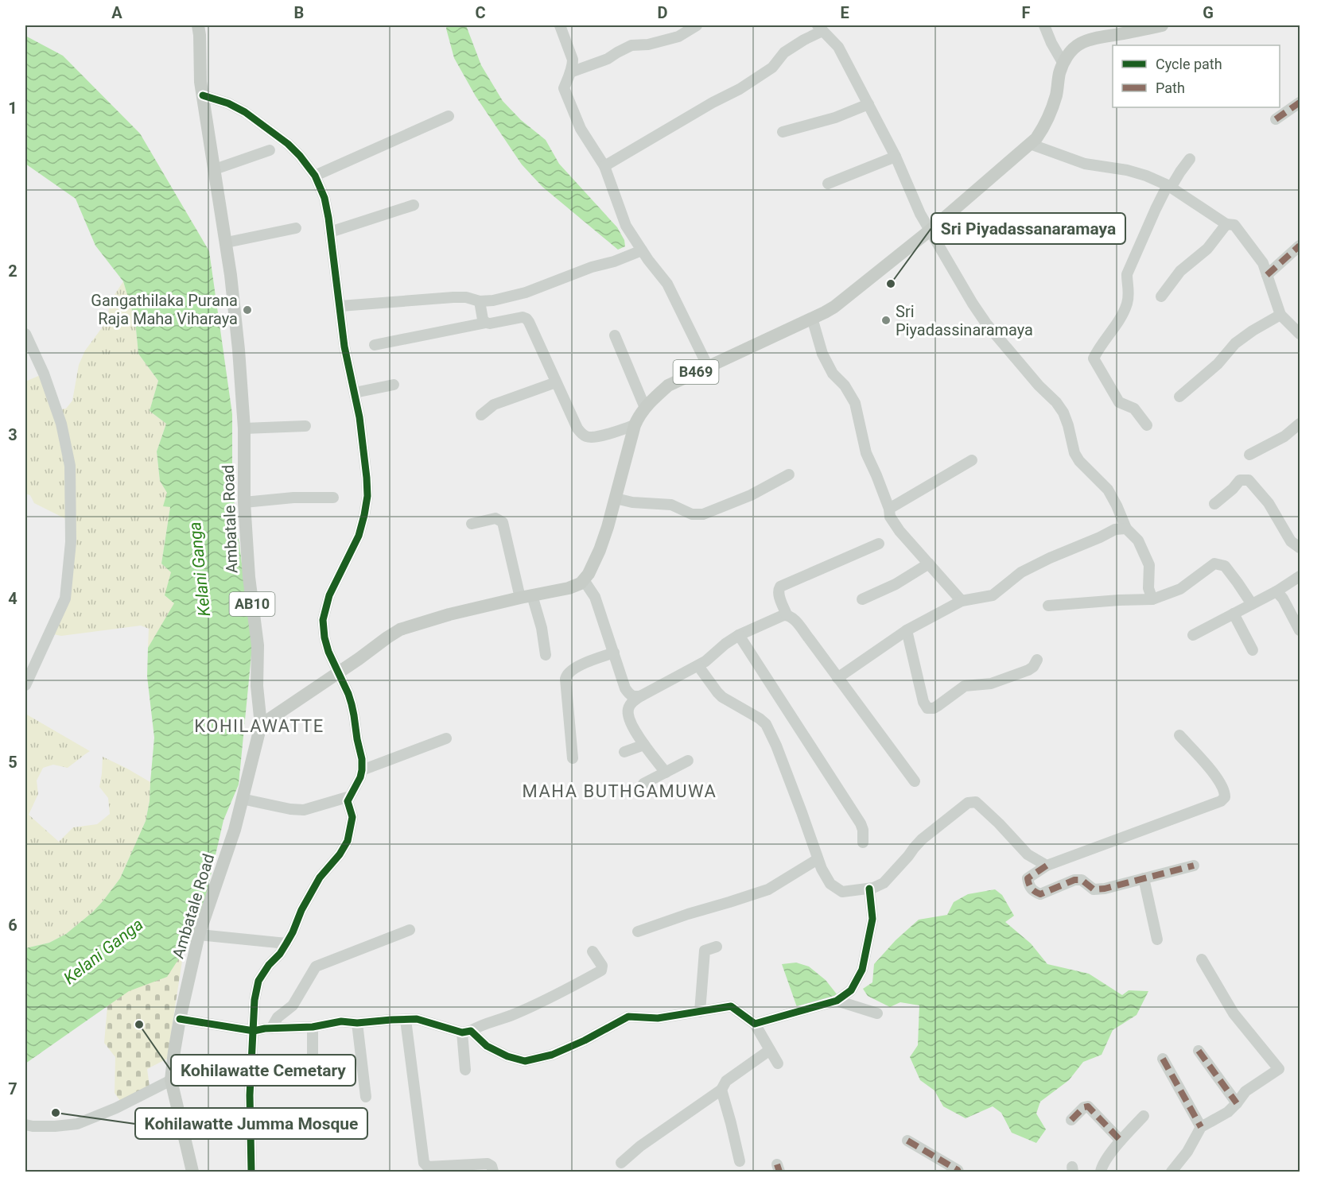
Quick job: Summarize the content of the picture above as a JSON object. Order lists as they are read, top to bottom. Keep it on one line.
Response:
{"streets":{"main road":["B469","Ambatale Road","AB10"]},"districts":["KOHILAWATTE","MAHA BUTHGAMUWA"],"water":["Kelani Ganga"],"places":["Sri Piyadassanaramaya","Gangathilaka Purana Raja Maha Viharaya","Sri Piyadassinaramaya","Kohilawatte Cemetary","Kohilawatte Jumma Mosque"],"legend":["Cycle path","Path"],"grid":{"columns":["A","B","C","D","E","F","G"],"rows":["1","2","3","4","5","6","7"]}}
